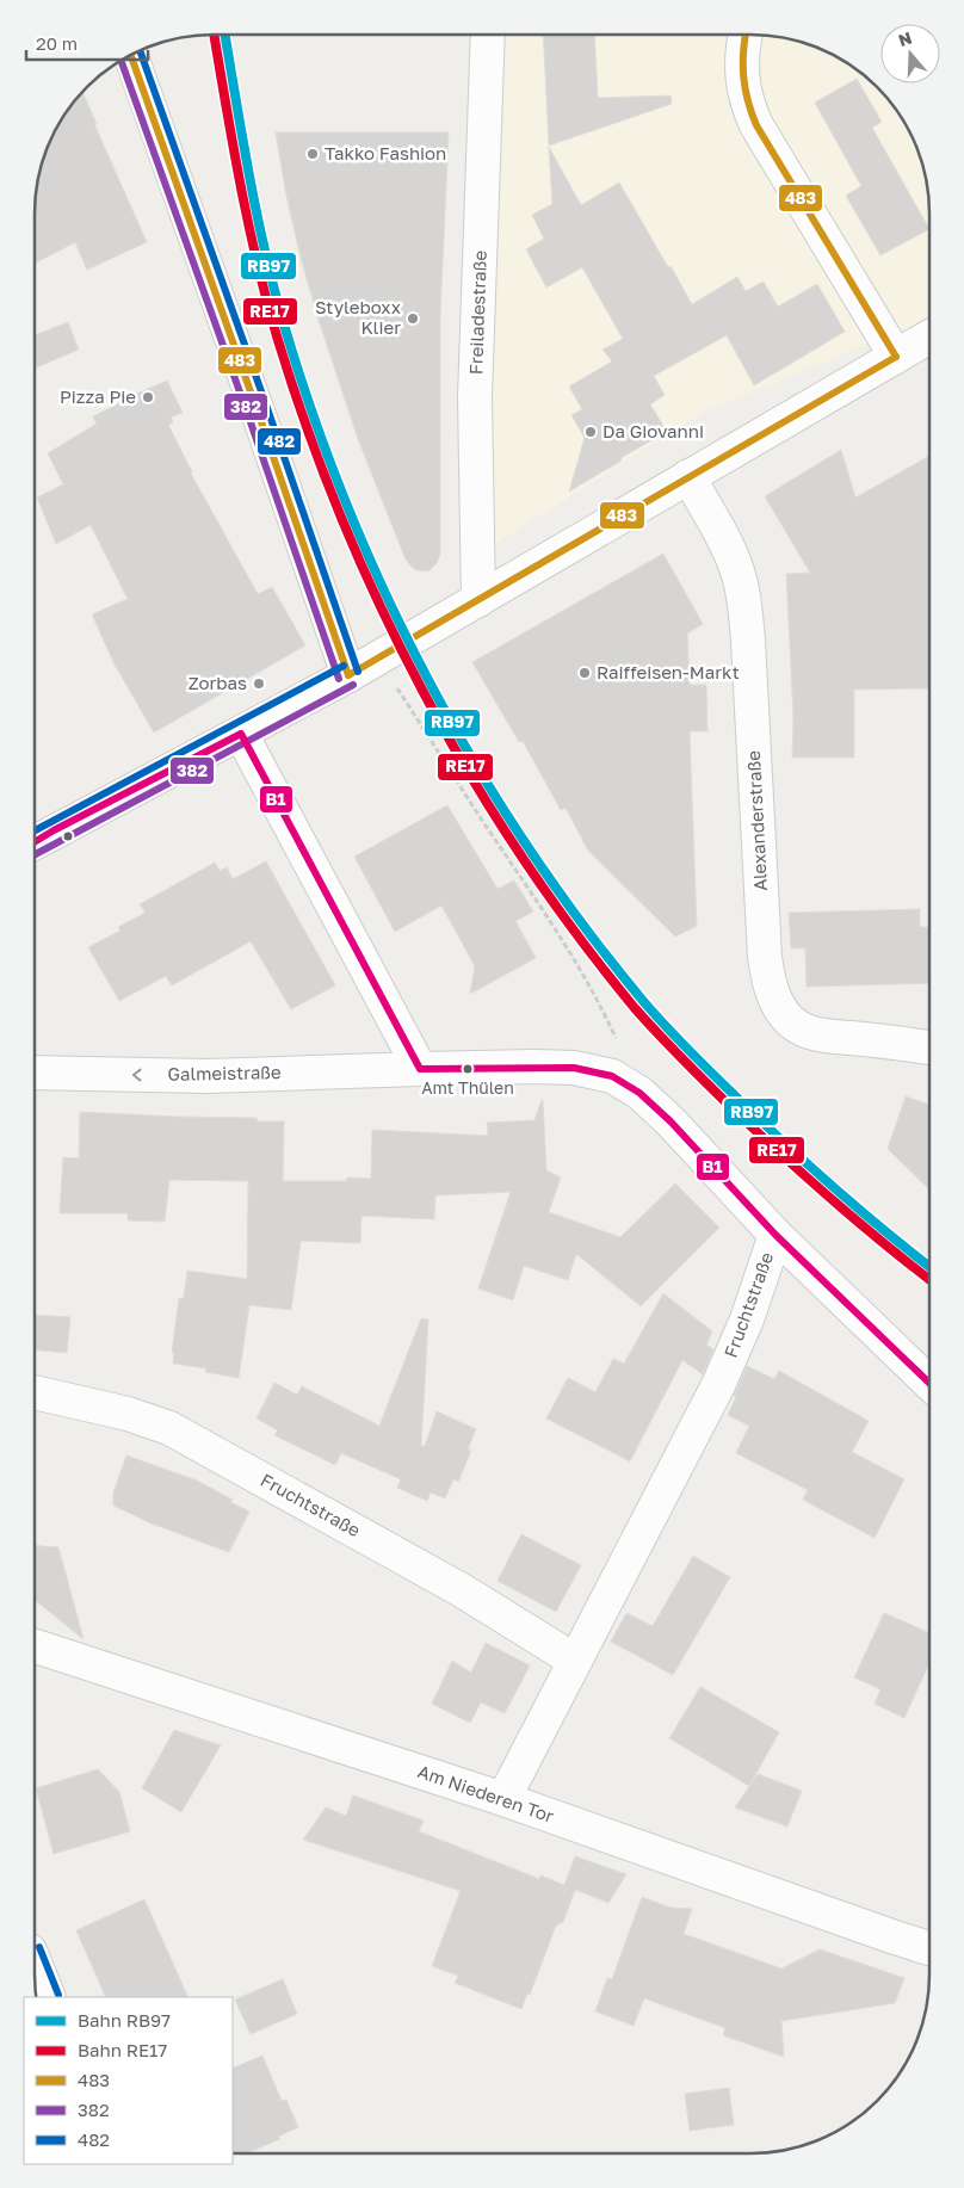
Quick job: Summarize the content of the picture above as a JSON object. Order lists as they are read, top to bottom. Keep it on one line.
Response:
{"streets":{"street":["Freiladestraße","Alexanderstraße","Galmeistraße","Fruchtstraße","Am Niederen Tor"]},"crossings":[["Galmeistraße","Fruchtstraße"],["Fruchtstraße","Am Niederen Tor"]],"one_way":["Galmeistraße"],"places":["Takko Fashion","Styleboxx Klier","Pizza Pie","Da Giovanni","Raiffeisen-Markt","Zorbas","Amt Thülen"],"lines":["rail line RB97","rail line RE17","transit line 483","transit line 482","transit line 382","transit line B1"],"legend":["Bahn RB97","Bahn RE17","483","382","482"],"scale_bar":"20 m","north":"top"}
